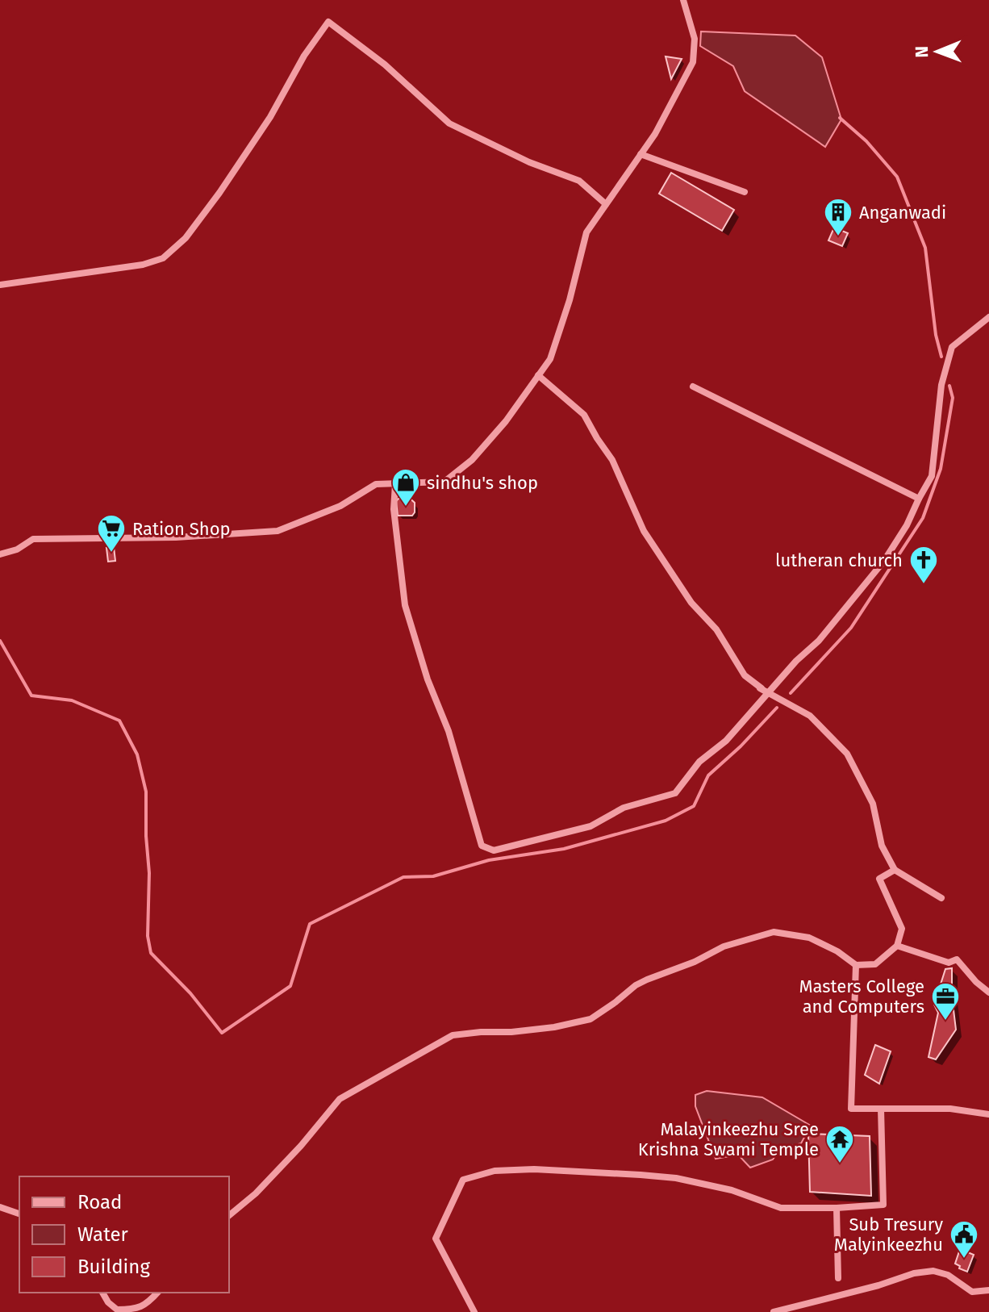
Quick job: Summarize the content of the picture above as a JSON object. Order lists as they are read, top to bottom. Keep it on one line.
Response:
{"places":{"building":["Anganwadi"],"shop":["sindhu's shop"],"supermarket":["Ration Shop"],"church":["lutheran church"],"office":["Masters College and Computers"],"temple":["Malayinkeezhu Sree Krishna Swami Temple"],"public building":["Sub Tresury Malyinkeezhu"]},"legend":["Road","Water","Building"],"north":"left"}
